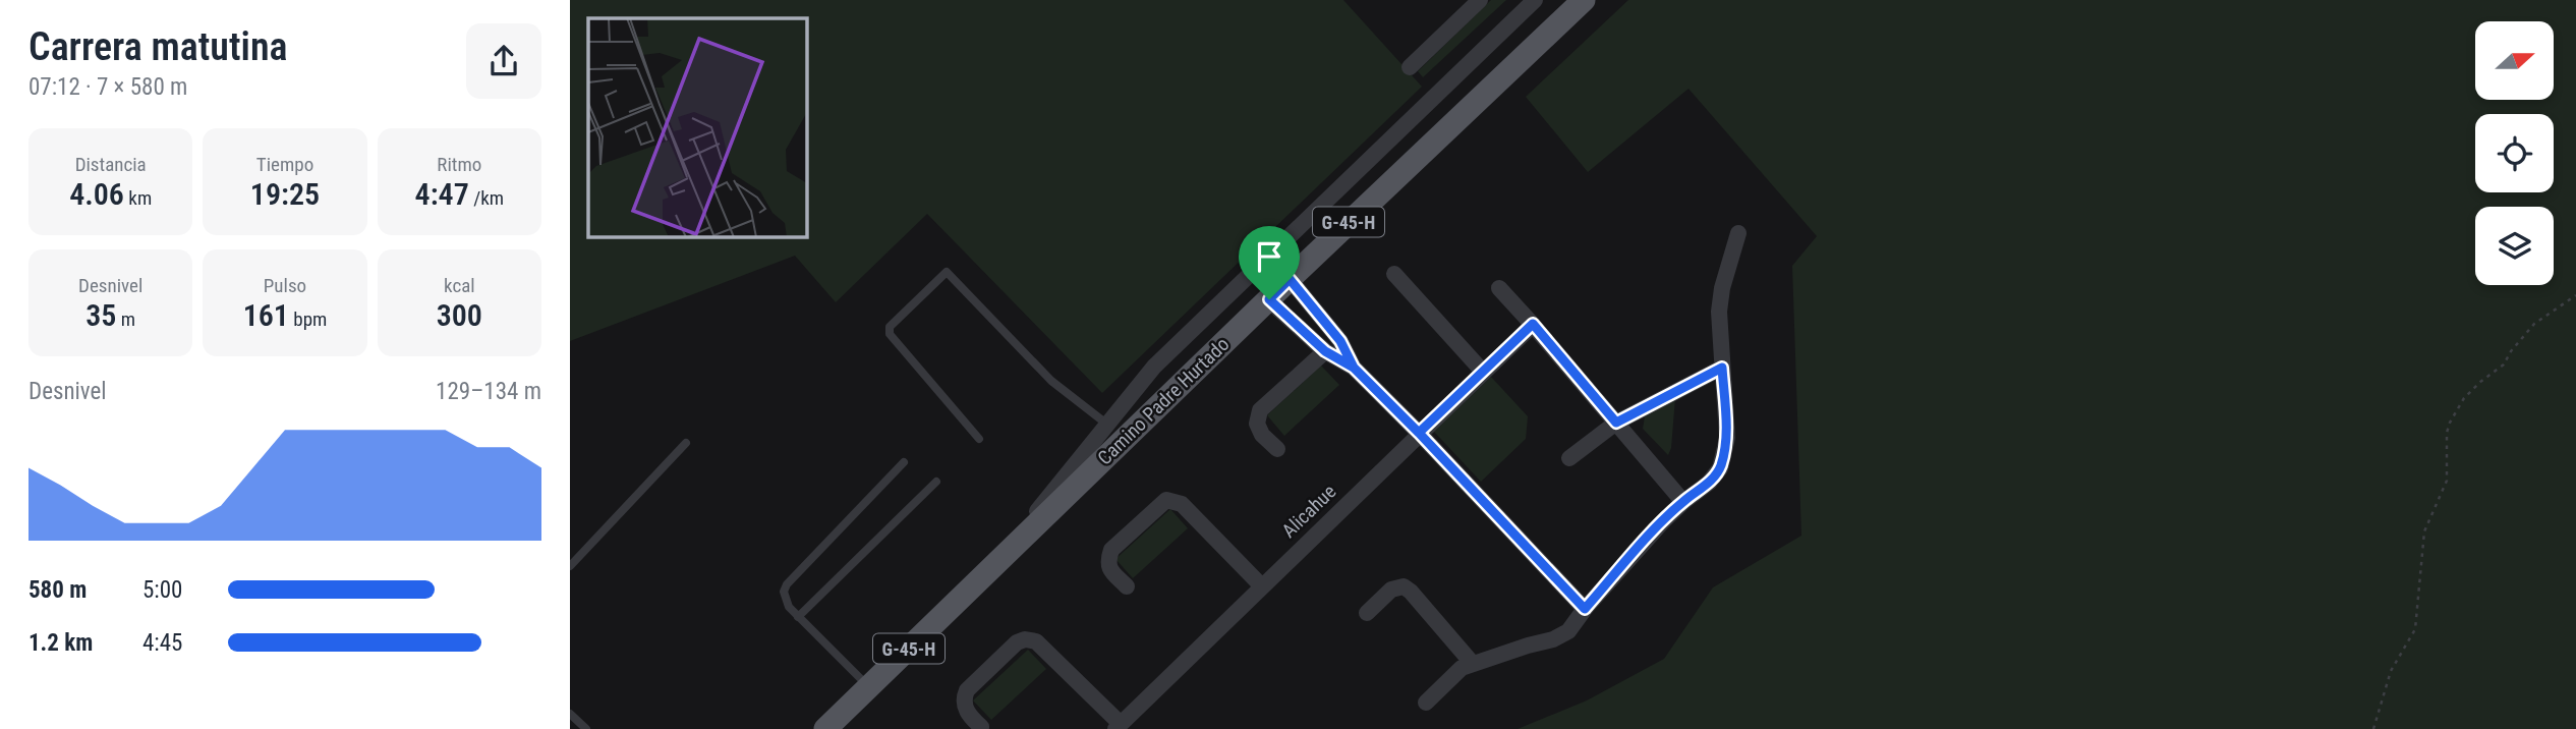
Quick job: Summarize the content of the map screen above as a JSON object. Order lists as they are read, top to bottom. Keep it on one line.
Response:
{"streets":{"main road":["G-45-H","Camino Padre Hurtado"],"street":["Alicahue"]},"north":"right","page":{"heading":["Carrera matutina","07:12 · 7 × 580 m"],"stats":[["Distancia","4.06 km"],["Tiempo","19:25"],["Ritmo","4:47 /km"],["Desnivel","35 m"],["Pulso","161 bpm"],["kcal","300"]],"chart":["Desnivel","129–134 m"],"list":[{"name":"580 m","note":"5:00"},{"name":"1.2 km","note":"4:45"}]}}
